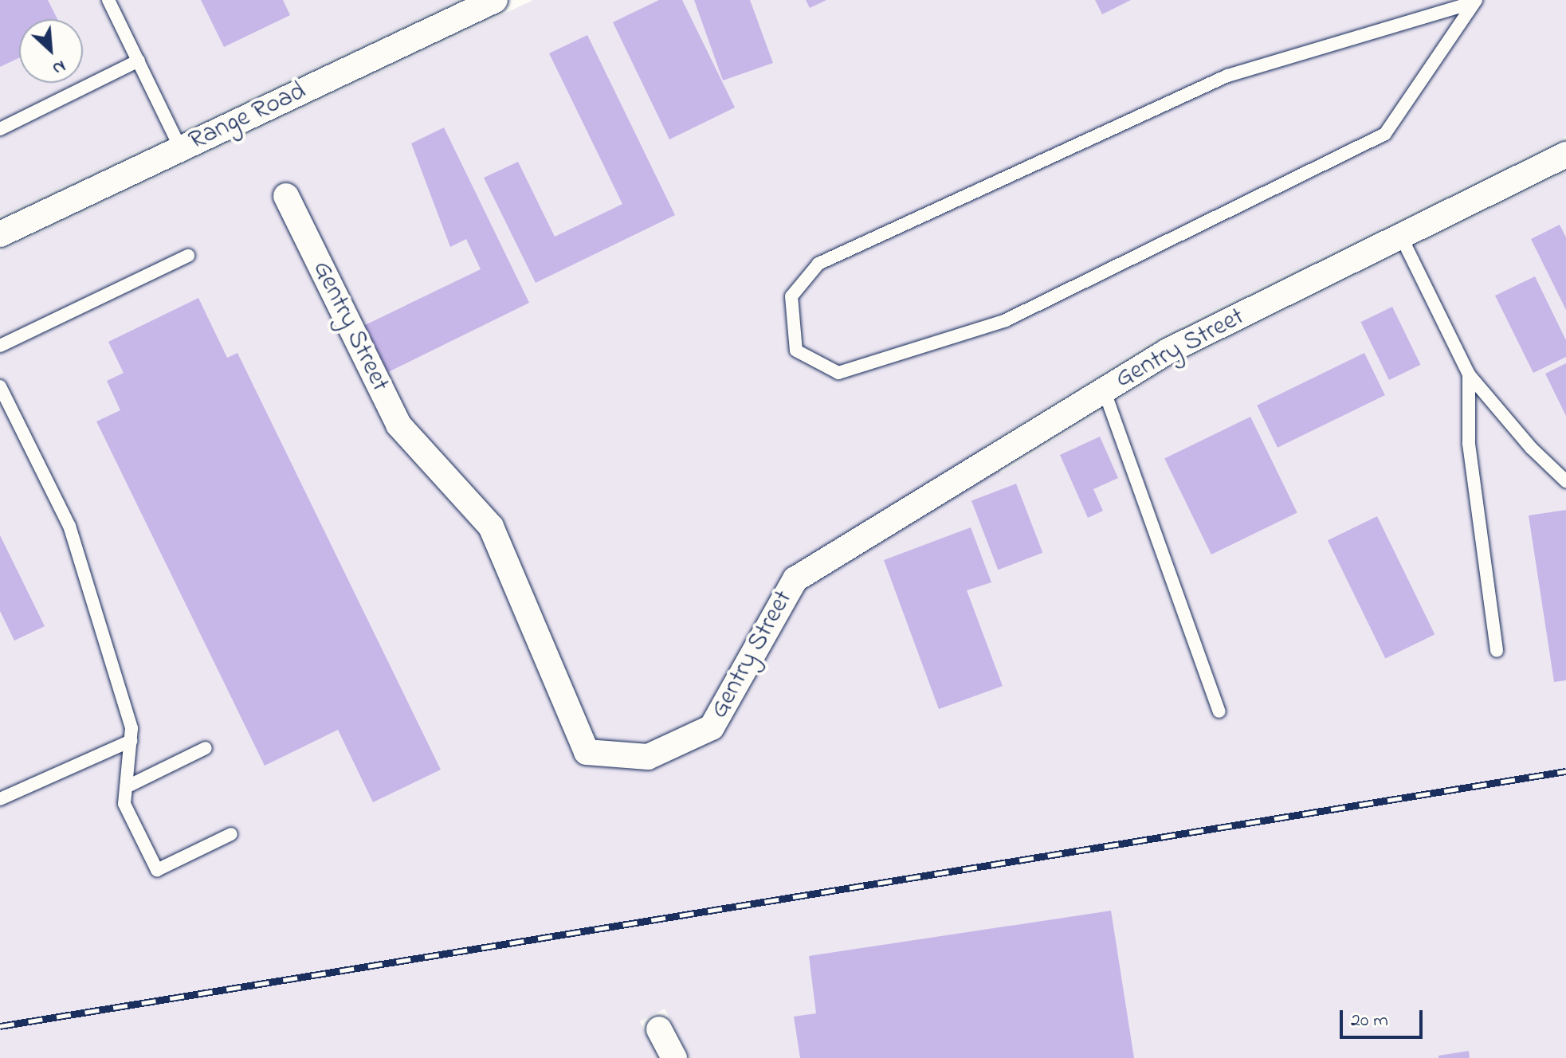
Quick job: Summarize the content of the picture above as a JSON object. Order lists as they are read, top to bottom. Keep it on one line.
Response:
{"streets":{"street":["Range Road","Gentry Street"]},"scale_bar":"20 m","north":"bottom right"}
